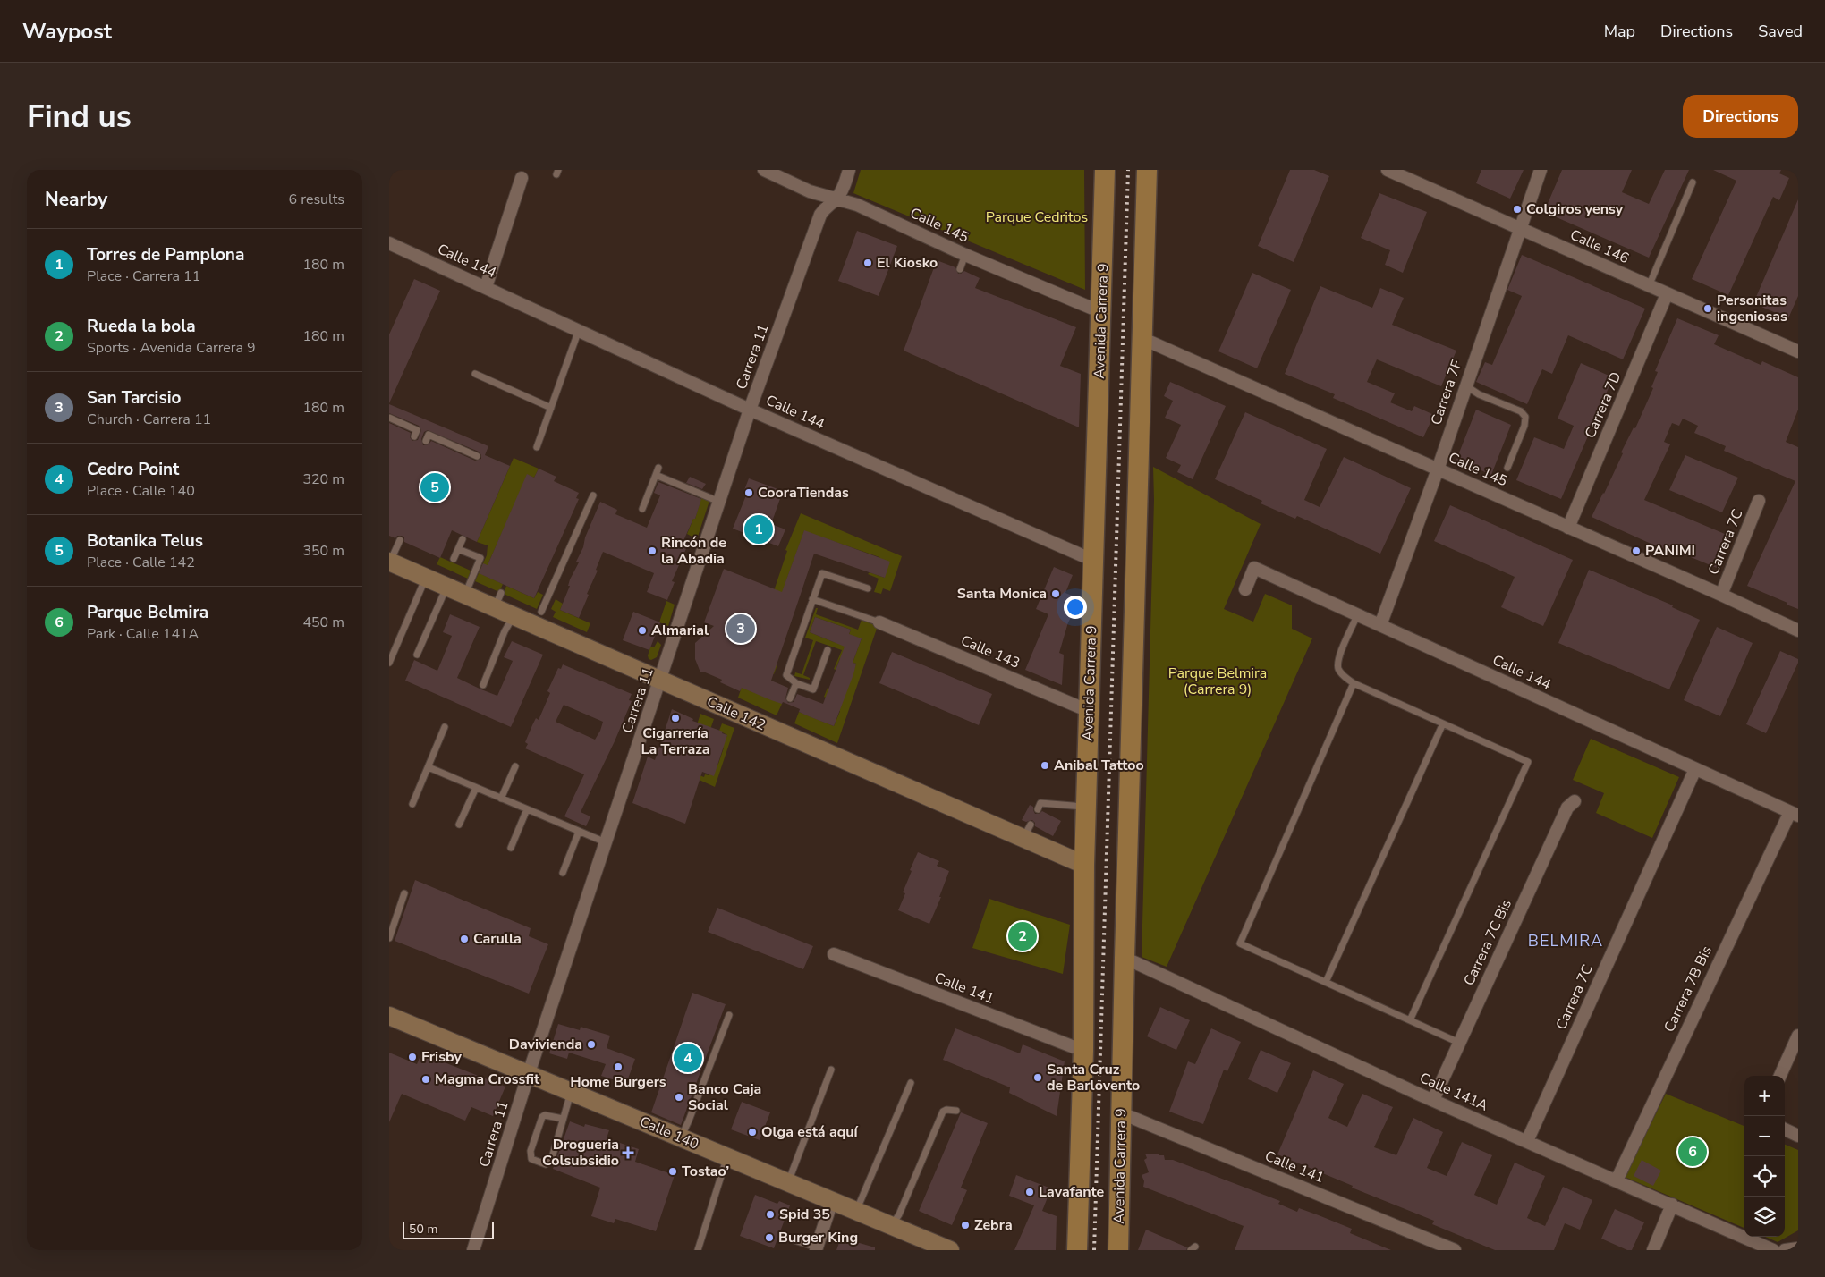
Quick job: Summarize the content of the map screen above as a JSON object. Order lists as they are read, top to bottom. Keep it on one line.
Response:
{"streets":{"main road":["Avenida Carrera 9","Calle 142","Calle 140"],"street":["Calle 145","Calle 146","Calle 144","Carrera 11","Carrera 7F","Carrera 7D","Carrera 7C","Calle 143","Carrera 7C Bis","Calle 141","Carrera 7B Bis","Calle 141A"]},"crossings":[["Calle 145","Avenida Carrera 9"],["Calle 145","Carrera 11"],["Calle 145","Carrera 7F"],["Calle 145","Carrera 7D"],["Calle 145","Carrera 7C"],["Calle 146","Carrera 7F"],["Calle 146","Carrera 7D"],["Calle 144","Avenida Carrera 9"],["Calle 144","Carrera 11"],["Calle 144","Carrera 7F"],["Calle 144","Carrera 7C"],["Calle 144","Carrera 7B Bis"],["Avenida Carrera 9","Calle 143"],["Avenida Carrera 9","Calle 142"],["Avenida Carrera 9","Calle 141"],["Avenida Carrera 9","Calle 141A"],["Carrera 11","Calle 142"],["Carrera 11","Calle 140"],["Carrera 7C","Calle 141A"],["Carrera 7C Bis","Calle 141A"],["Carrera 7B Bis","Calle 141A"]],"districts":["BELMIRA"],"parks":["Parque Cedritos","Parque Belmira (Carrera 9)"],"places":{"other":["Colgiros yensy","El Kiosko","Personitas ingeniosas","CooraTiendas","Rincón de la Abadia","PANIMI","Santa Monica","Almarial","Cigarrería La Terraza","Anibal Tattoo","Carulla","Davivienda","Frisby","Home Burgers","Santa Cruz de Barlovento","Magma Crossfit","Banco Caja Social","Olga está aquí","Tostao’","Lavafante","Spid 35","Zebra","Burger King"],"health":["Drogueria Colsubsidio"]},"scale_bar":"50 m","page":{"header":"Waypost","nav":["Map","Directions","Saved"],"buttons":"Directions","title":"Find us","heading":["Nearby","6 results"],"list":[{"mark":"1","name":"Torres de Pamplona","note":"Place · Carrera 11","value":"180 m"},{"mark":"2","name":"Rueda la bola","note":"Sports · Avenida Carrera 9","value":"180 m"},{"mark":"3","name":"San Tarcisio","note":"Church · Carrera 11","value":"180 m"},{"mark":"4","name":"Cedro Point","note":"Place · Calle 140","value":"320 m"},{"mark":"5","name":"Botanika Telus","note":"Place · Calle 142","value":"350 m"},{"mark":"6","name":"Parque Belmira","note":"Park · Calle 141A","value":"450 m"}],"pins":["5","1","3","2","4","6"],"map_buttons":["+","−"],"scale":"50 m"}}
